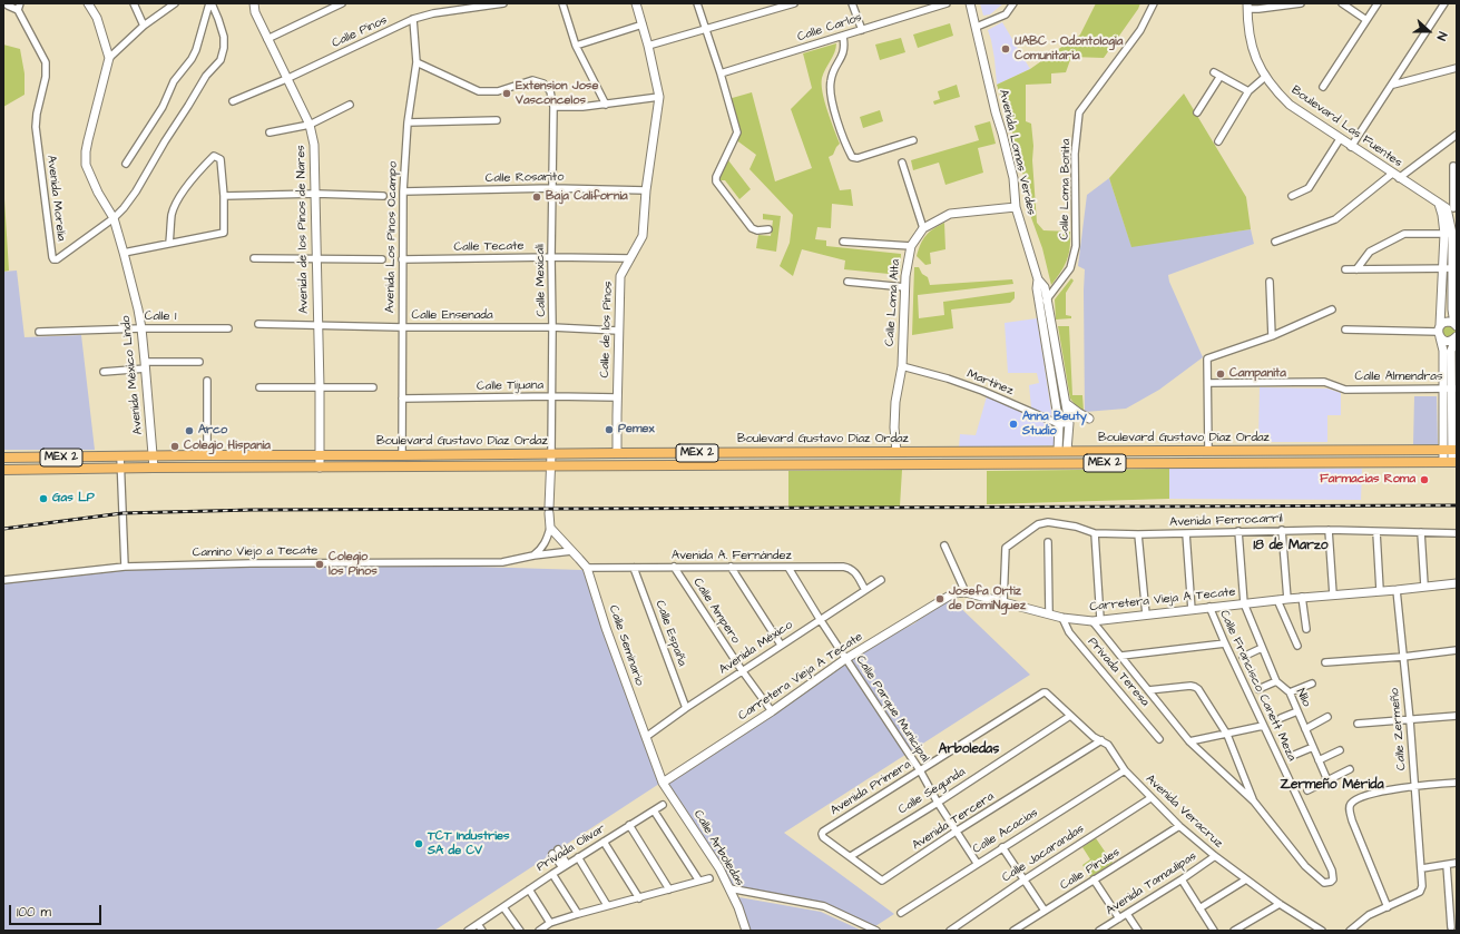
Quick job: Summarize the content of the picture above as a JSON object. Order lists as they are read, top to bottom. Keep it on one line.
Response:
{"streets":{"main road":["Boulevard Gustavo Díaz Ordaz","MEX 2"],"street":["Calle Carlos","Calle Pinos","Boulevard Las Fuentes","Avenida Lomas Verdes","Calle Rosarito","Calle Loma Bonita","Avenida Morelia","Avenida de los Pinos de Nares","Avenida Los Pinos Ocampo","Calle Tecate","Calle Mexicali","Calle Loma Alta","Calle Ensenada","Calle 1","Calle de los Pinos","Avenida México Lindo","Calle Almendras","Martínez","Calle Tijuana","Avenida Ferrocarril","Camino Viejo a Tecate","Avenida A. Fernández","Carretera Vieja A Tecate","Calle Ampero","Calle España","Calle Seminario","Avenida México","Privada Teresa","Calle Francisco Canett Meza","Nilo","Calle Parque Municipal","Calle Zermeño","Avenida Primera","Calle Segunda","Avenida Veracruz","Avenida Tercera","Calle Acacias","Privada Olivar","Calle Arboledas","Calle Jacarandas","Calle Pirules","Avenida Tamaulipas"]},"crossings":[["Calle Pinos","Avenida de los Pinos de Nares"],["Calle Pinos","Avenida Los Pinos Ocampo"],["Avenida Lomas Verdes","Calle Loma Bonita"],["Avenida Lomas Verdes","Calle Loma Alta"],["Avenida Lomas Verdes","Martínez"],["Avenida Lomas Verdes","Boulevard Gustavo Díaz Ordaz"],["Calle Rosarito","Avenida Los Pinos Ocampo"],["Calle Rosarito","Calle Mexicali"],["Calle Rosarito","Calle de los Pinos"],["Avenida Morelia","Avenida México Lindo"],["Avenida de los Pinos de Nares","Calle Ensenada"],["Avenida de los Pinos de Nares","Boulevard Gustavo Díaz Ordaz"],["Avenida Los Pinos Ocampo","Calle Tecate"],["Avenida Los Pinos Ocampo","Calle Ensenada"],["Avenida Los Pinos Ocampo","Calle Tijuana"],["Avenida Los Pinos Ocampo","Boulevard Gustavo Díaz Ordaz"],["Calle Tecate","Calle Mexicali"],["Calle Tecate","Calle de los Pinos"],["Calle Mexicali","Calle Ensenada"],["Calle Mexicali","Calle Tijuana"],["Calle Mexicali","Boulevard Gustavo Díaz Ordaz"],["Calle Loma Alta","Martínez"],["Calle Loma Alta","Boulevard Gustavo Díaz Ordaz"],["Calle Ensenada","Calle de los Pinos"],["Calle 1","Avenida México Lindo"],["Calle de los Pinos","Calle Tijuana"],["Calle de los Pinos","Boulevard Gustavo Díaz Ordaz"],["Avenida México Lindo","Boulevard Gustavo Díaz Ordaz"],["Avenida Ferrocarril","Carretera Vieja A Tecate"],["Avenida Ferrocarril","Nilo"],["Camino Viejo a Tecate","Calle Seminario"],["Avenida A. Fernández","Calle Ampero"],["Avenida A. Fernández","Calle España"],["Avenida A. Fernández","Calle Seminario"],["Avenida A. Fernández","Avenida México"],["Avenida A. Fernández","Calle Parque Municipal"],["Carretera Vieja A Tecate","Calle Ampero"],["Carretera Vieja A Tecate","Calle Seminario"],["Carretera Vieja A Tecate","Privada Teresa"],["Carretera Vieja A Tecate","Calle Francisco Canett Meza"],["Carretera Vieja A Tecate","Nilo"],["Carretera Vieja A Tecate","Calle Parque Municipal"],["Carretera Vieja A Tecate","Calle Zermeño"],["Carretera Vieja A Tecate","Calle Arboledas"],["Calle Ampero","Avenida México"],["Calle España","Avenida México"],["Calle Seminario","Avenida México"],["Calle Seminario","Calle Arboledas"],["Avenida México","Calle Parque Municipal"],["Calle Parque Municipal","Avenida Primera"],["Calle Parque Municipal","Calle Segunda"],["Calle Parque Municipal","Avenida Tercera"],["Calle Parque Municipal","Calle Acacias"],["Avenida Primera","Avenida Veracruz"],["Avenida Primera","Avenida Tercera"],["Calle Segunda","Avenida Veracruz"],["Calle Segunda","Avenida Tercera"],["Avenida Veracruz","Avenida Tercera"],["Avenida Veracruz","Calle Acacias"],["Avenida Veracruz","Calle Jacarandas"],["Avenida Veracruz","Calle Pirules"],["Avenida Veracruz","Avenida Tamaulipas"]],"districts":["18 de Marzo","Arboledas","Zermeño Mérida"],"places":["UABC - Odontologia Comunitaria","Extension Jose Vasconcelos","Baja California","Campanita","Anna Beuty Studio","Pemex","Arco","Colegio Hispania","Farmacias Roma","Gas LP","Colegio los Pinos","Josefa Ortiz de DomiNguez","TCT Industries SA de CV"],"scale_bar":"100 m","north":"right"}
